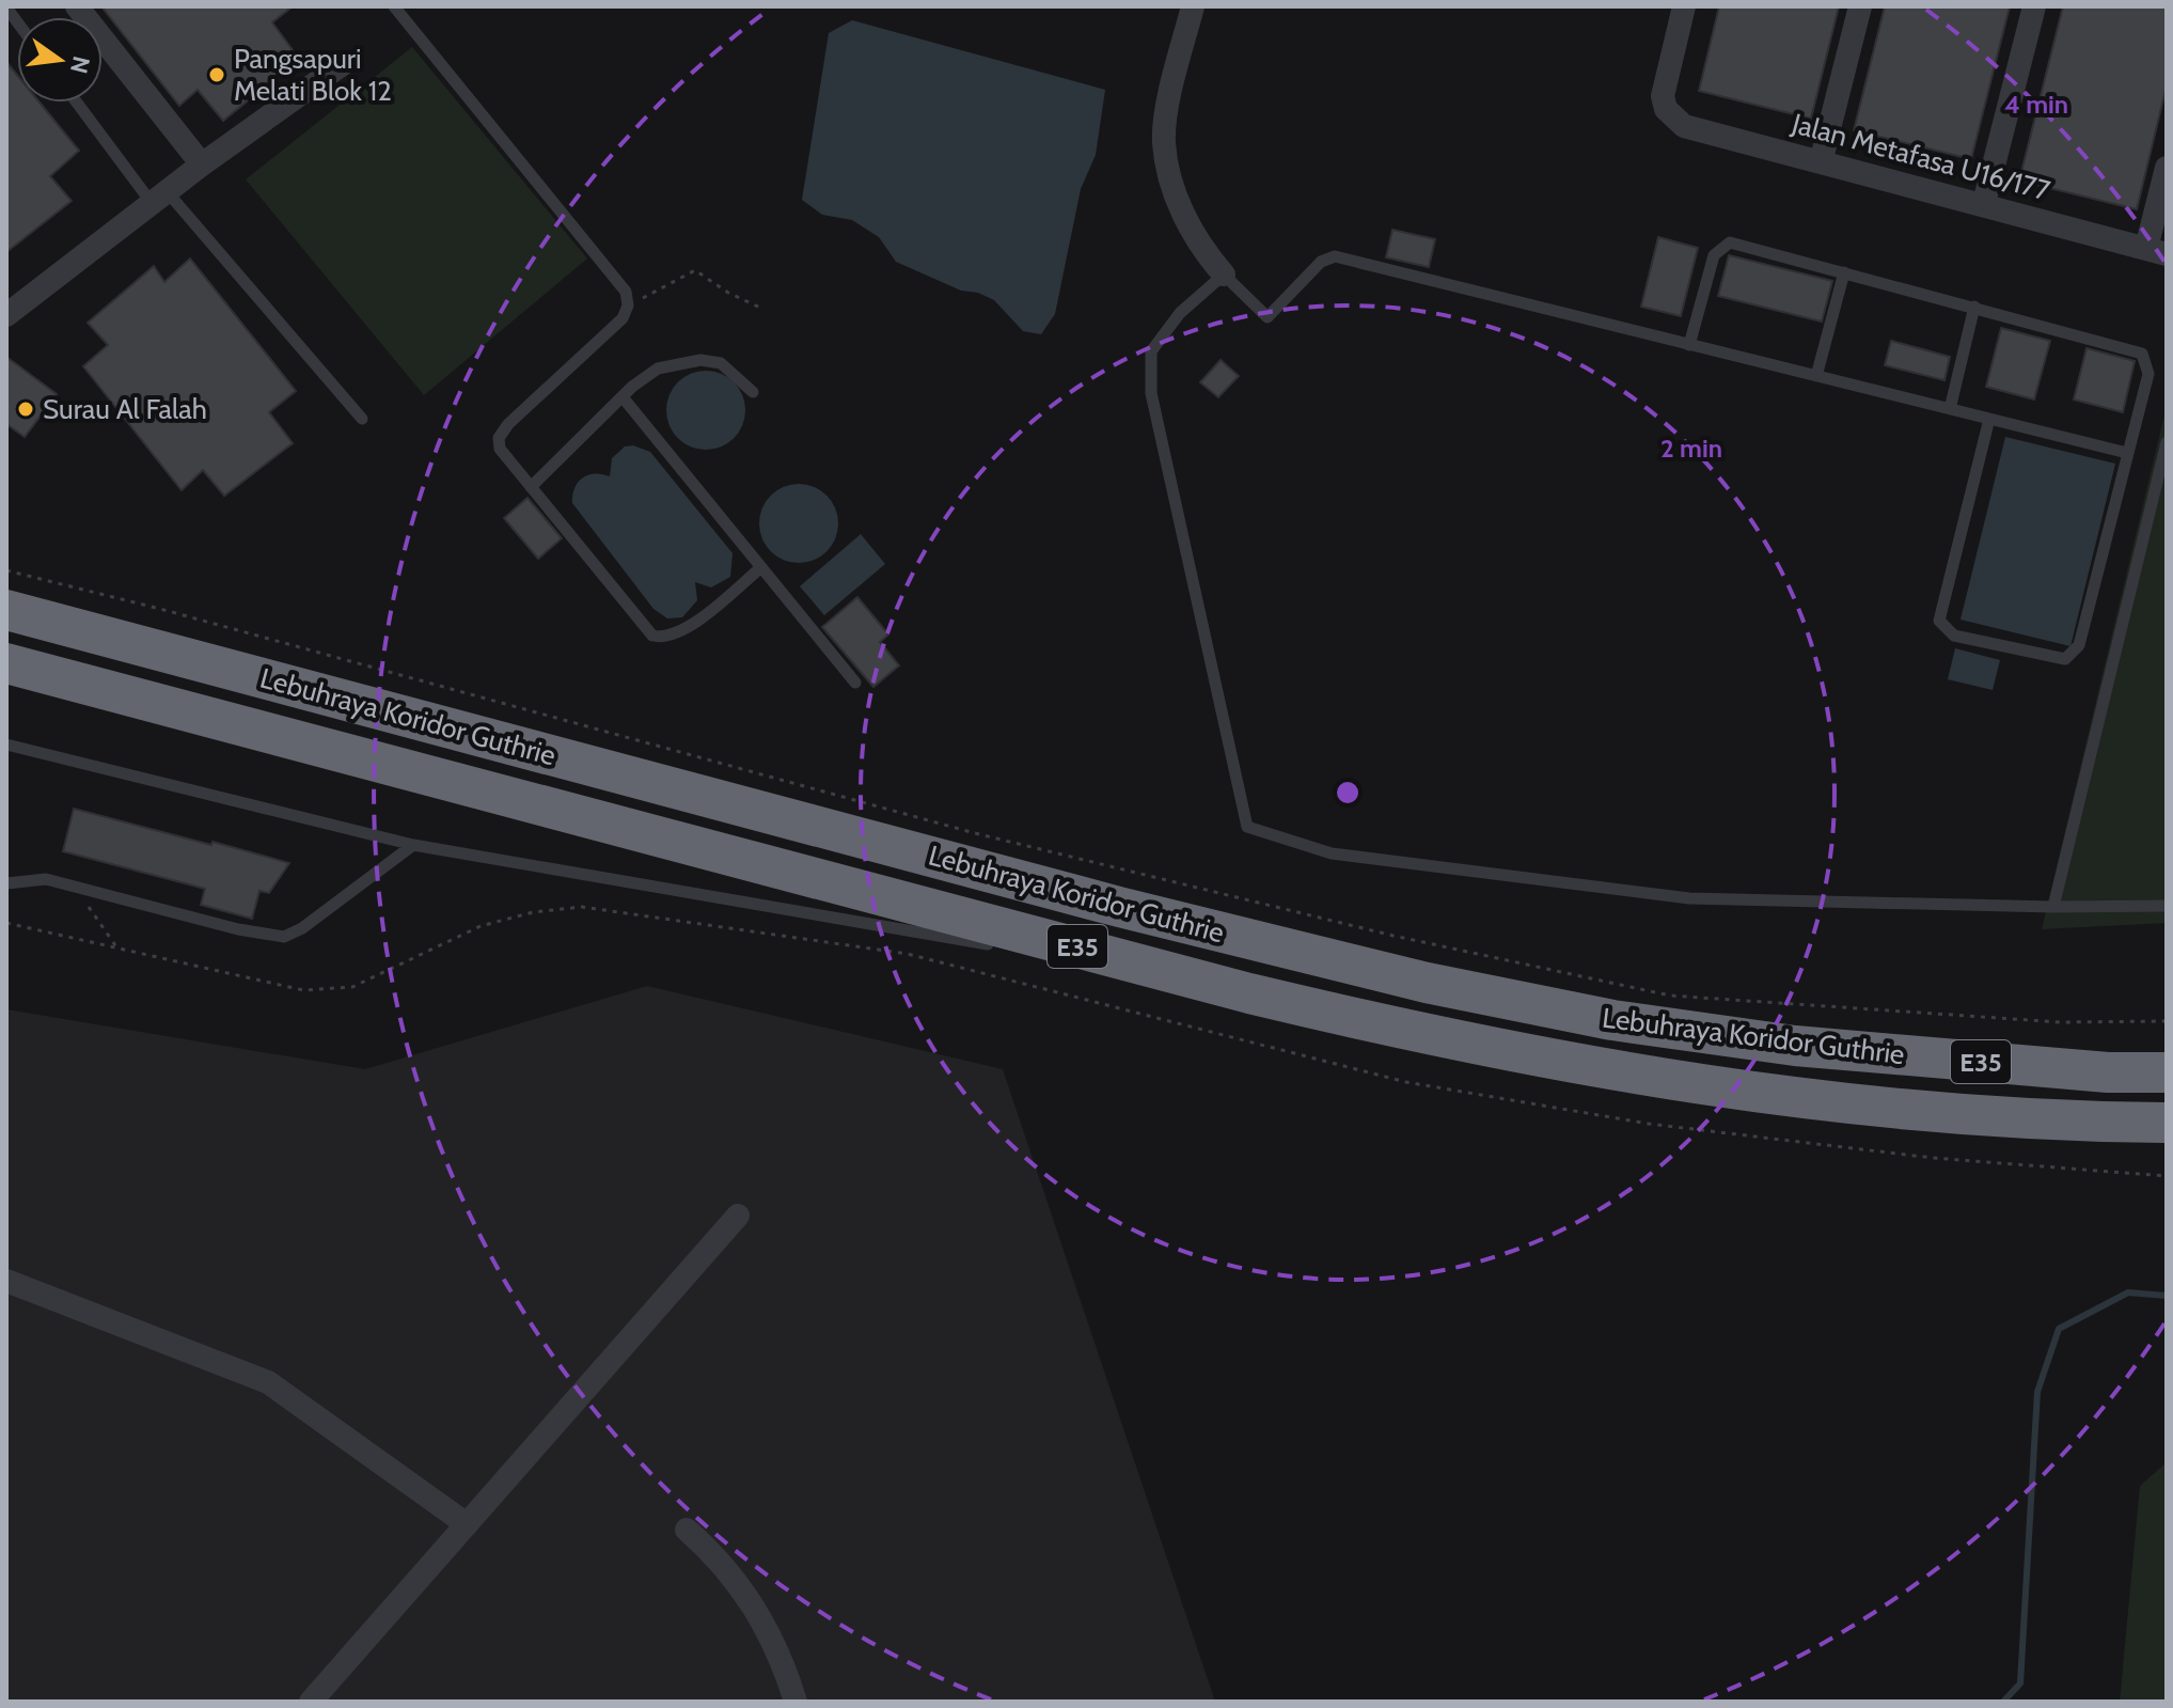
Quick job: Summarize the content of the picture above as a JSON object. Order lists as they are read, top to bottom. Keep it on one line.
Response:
{"streets":{"highway":["Lebuhraya Koridor Guthrie","E35"],"street":["Jalan Metafasa U16/177"]},"places":["Pangsapuri Melati Blok 12","Surau Al Falah"],"north":"right","rings":["4 min","2 min"]}
